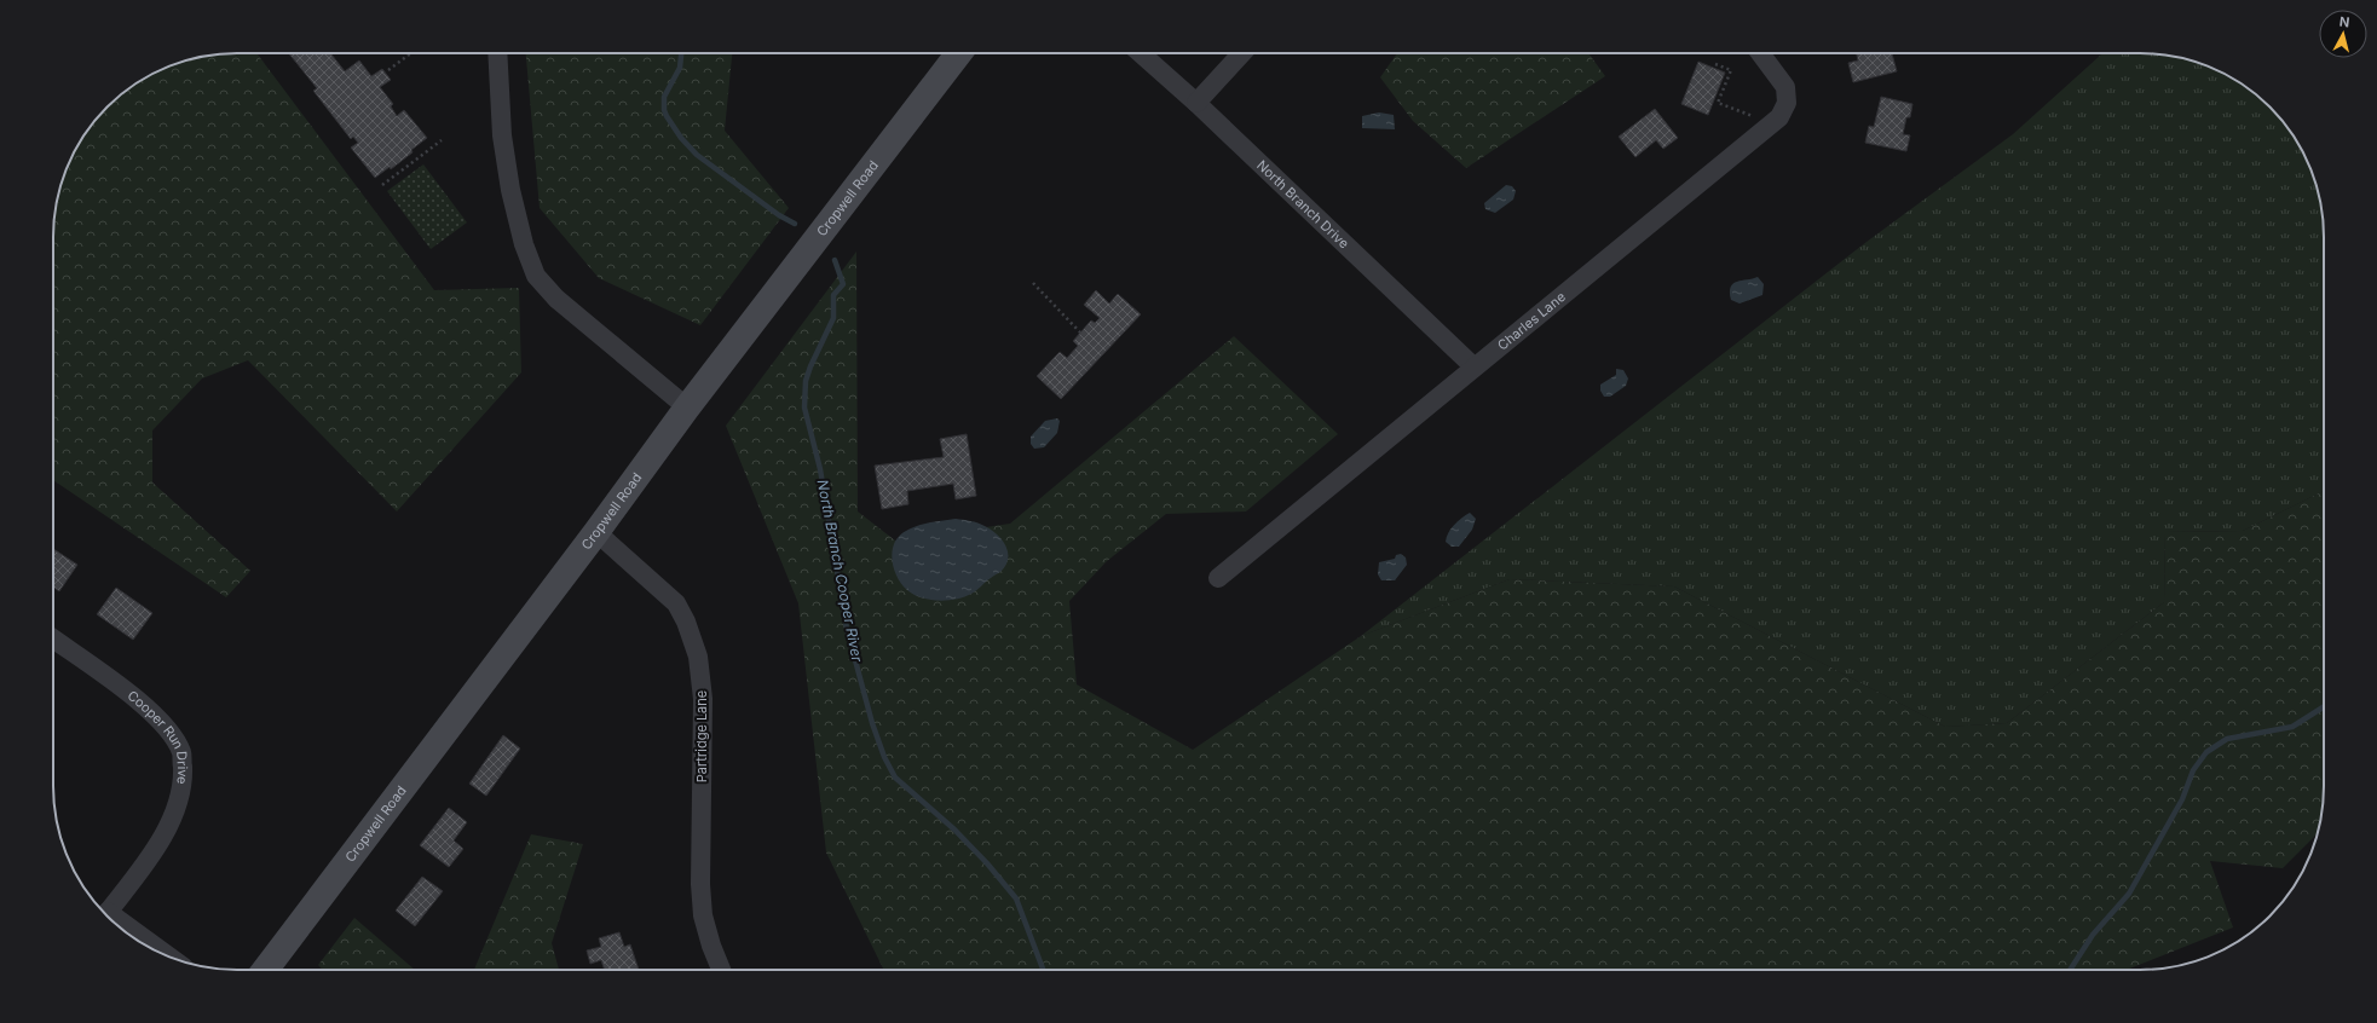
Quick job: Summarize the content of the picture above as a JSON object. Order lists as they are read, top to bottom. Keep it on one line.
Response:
{"streets":{"street":["Cropwell Road","North Branch Drive","Charles Lane","Partridge Lane","Cooper Run Drive"]},"crossings":[["Cropwell Road","Partridge Lane"],["North Branch Drive","Charles Lane"]],"water":["North Branch Cooper River"],"north":"top"}
